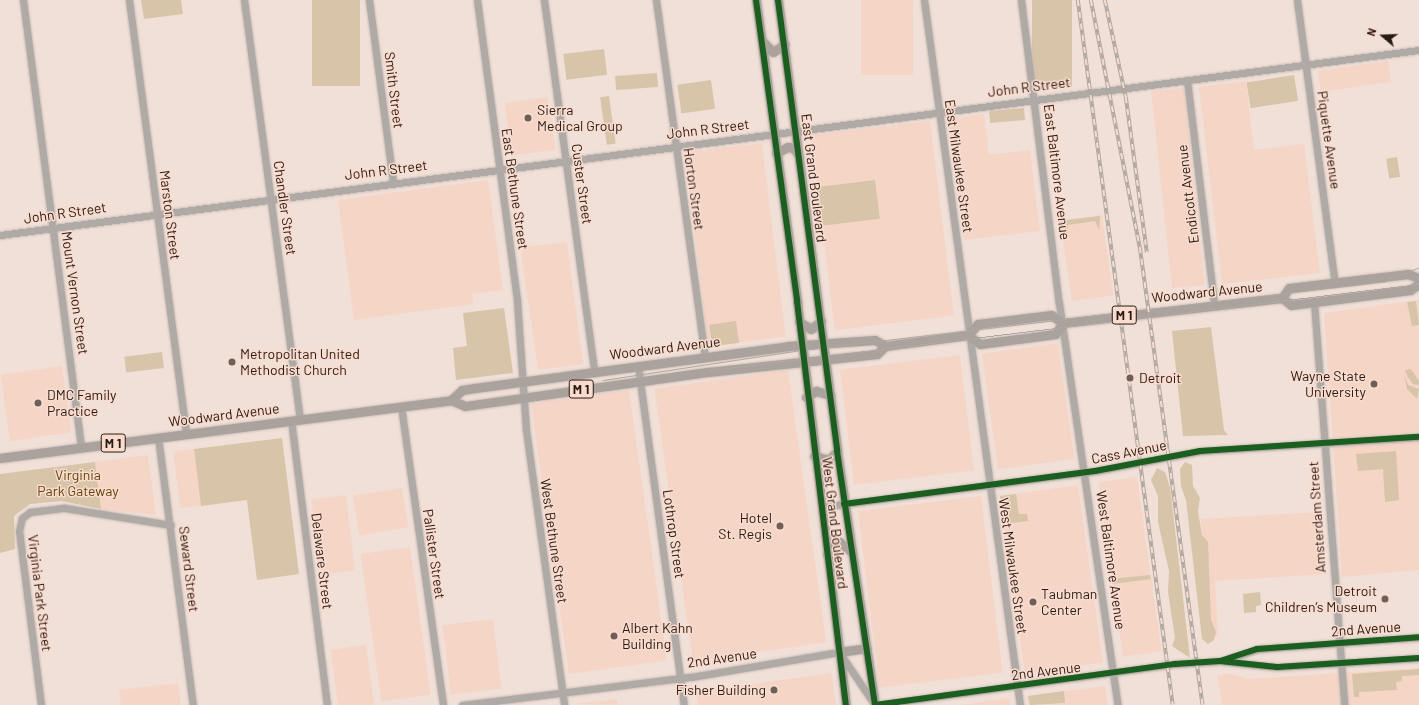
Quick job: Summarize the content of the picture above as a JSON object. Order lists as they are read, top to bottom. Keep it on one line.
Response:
{"streets":{"main road":["East Grand Boulevard","Woodward Avenue","M 1","West Grand Boulevard"],"street":["John R Street","Smith Street","Piquette Avenue","East Milwaukee Street","East Baltimore Avenue","Custer Street","East Bethune Street","Horton Street","Endicott Avenue","Chandler Street","Marston Street","Mount Vernon Street","Cass Avenue","Amsterdam Street","Lothrop Street","West Bethune Street","Pallister Street","West Baltimore Avenue","Delaware Street","West Milwaukee Street","Seward Street","Virginia Park Street","2nd Avenue"]},"crossings":[["John R Street","Smith Street"],["John R Street","Piquette Avenue"],["John R Street","East Milwaukee Street"],["John R Street","East Baltimore Avenue"],["John R Street","East Grand Boulevard"],["John R Street","Custer Street"],["John R Street","East Bethune Street"],["John R Street","Horton Street"],["John R Street","Endicott Avenue"],["John R Street","Chandler Street"],["John R Street","Marston Street"],["John R Street","Mount Vernon Street"],["Piquette Avenue","Woodward Avenue"],["East Milwaukee Street","Woodward Avenue"],["East Milwaukee Street","West Milwaukee Street"],["East Baltimore Avenue","Woodward Avenue"],["East Baltimore Avenue","West Baltimore Avenue"],["East Grand Boulevard","Woodward Avenue"],["East Grand Boulevard","West Grand Boulevard"],["Custer Street","Woodward Avenue"],["East Bethune Street","Woodward Avenue"],["East Bethune Street","West Bethune Street"],["Horton Street","Woodward Avenue"],["Endicott Avenue","Woodward Avenue"],["Chandler Street","Woodward Avenue"],["Chandler Street","Delaware Street"],["Marston Street","Woodward Avenue"],["Woodward Avenue","Mount Vernon Street"],["Woodward Avenue","Amsterdam Street"],["Woodward Avenue","West Grand Boulevard"],["Woodward Avenue","Lothrop Street"],["Woodward Avenue","West Bethune Street"],["Woodward Avenue","Pallister Street"],["Woodward Avenue","West Baltimore Avenue"],["Woodward Avenue","Delaware Street"],["Woodward Avenue","West Milwaukee Street"],["Woodward Avenue","Seward Street"],["Cass Avenue","Amsterdam Street"],["Cass Avenue","West Grand Boulevard"],["Cass Avenue","West Baltimore Avenue"],["Cass Avenue","West Milwaukee Street"],["Amsterdam Street","2nd Avenue"],["West Grand Boulevard","2nd Avenue"],["Lothrop Street","2nd Avenue"],["West Bethune Street","2nd Avenue"],["West Baltimore Avenue","2nd Avenue"],["West Milwaukee Street","2nd Avenue"],["Seward Street","Virginia Park Street"]],"parks":["Virginia Park Gateway"],"places":["Sierra Medical Group","Metropolitan United Methodist Church","Detroit","Wayne State University","DMC Family Practice","Hotel St. Regis","Detroit Children’s Museum","Taubman Center","Albert Kahn Building","Fisher Building"],"north":"left"}
